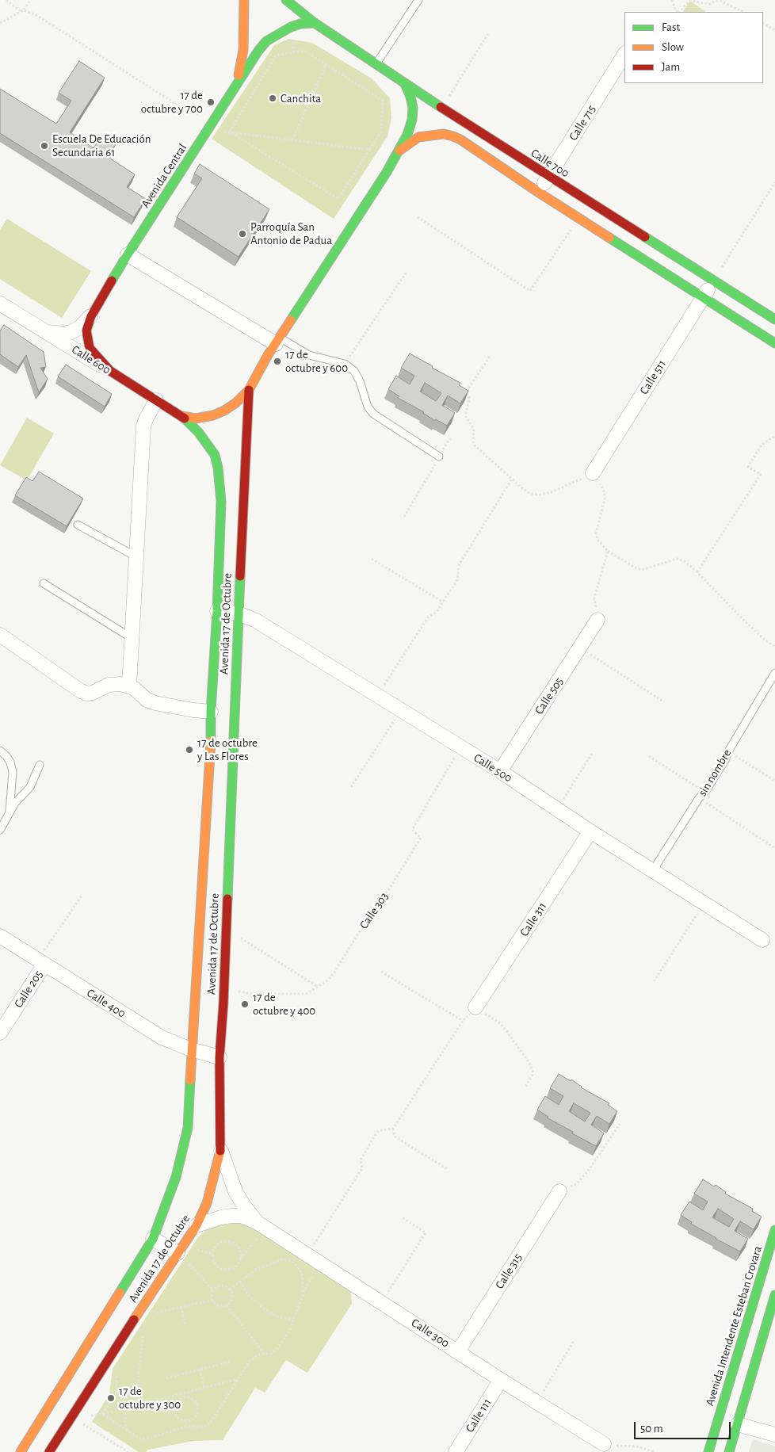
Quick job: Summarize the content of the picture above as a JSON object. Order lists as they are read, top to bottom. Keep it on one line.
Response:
{"streets":{"main road":["Calle 700","Avenida Central","Calle 600","Avenida 17 de Octubre","Avenida Intendente Esteban Crovara"],"street":["Calle 715","Calle 511","Calle 505","Calle 500","Calle 311","Calle 205","Calle 400","Calle 315","Calle 300","Calle 111"],"lane":["sin nombre"],"path":["Calle 303"]},"crossings":[["Calle 715","Calle 700"],["Calle 700","Avenida Central"],["Calle 700","Calle 511"],["Avenida Central","Calle 600"],["Calle 600","Avenida 17 de Octubre"],["Avenida 17 de Octubre","Calle 500"],["Avenida 17 de Octubre","Calle 303"],["Avenida 17 de Octubre","Calle 400"],["Calle 505","Calle 500"],["Calle 500","sin nombre"],["Calle 500","Calle 303"],["Calle 500","Calle 311"],["Calle 205","Calle 400"],["Calle 315","Calle 300"],["Calle 300","Calle 111"]],"places":["Canchita","17 de octubre y 700","Escuela De Educación Secundaria 61","Parroquía San Antonio de Padua","17 de octubre y 600","17 de octubre y Las Flores","17 de octubre y 400","17 de octubre y 300"],"legend":["Fast","Slow","Jam"],"scale_bar":"50 m"}
